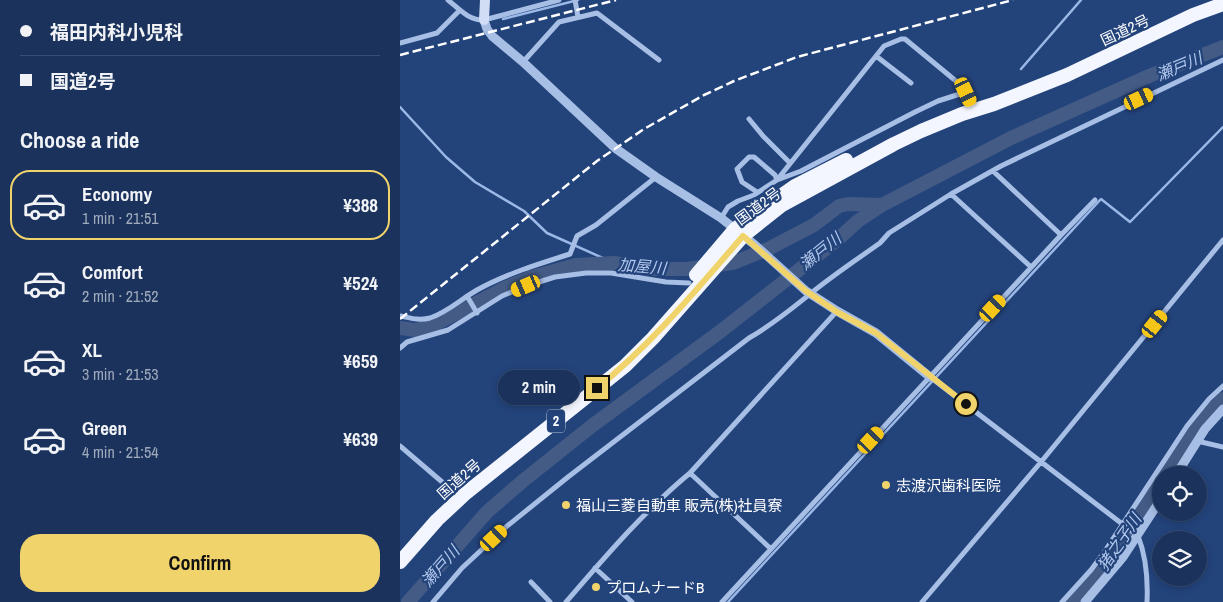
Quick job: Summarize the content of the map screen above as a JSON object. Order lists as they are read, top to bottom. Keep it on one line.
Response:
{"streets":{"highway":["国道2号","2"]},"water":["瀬戸川","加屋川","猪之子川"],"places":["志渡沢歯科医院","福山三菱自動車 販売(株)社員寮","プロムナードB"],"page":{"banner":["福田内科小児科","国道2号"],"heading":"Choose a ride","list":[{"name":"Economy","note":"1 min · 21:51","value":"¥388"},{"name":"Comfort","note":"2 min · 21:52","value":"¥524"},{"name":"XL","note":"3 min · 21:53","value":"¥659"},{"name":"Green","note":"4 min · 21:54","value":"¥639"}],"bubble":"2 min","buttons":"Confirm"}}
